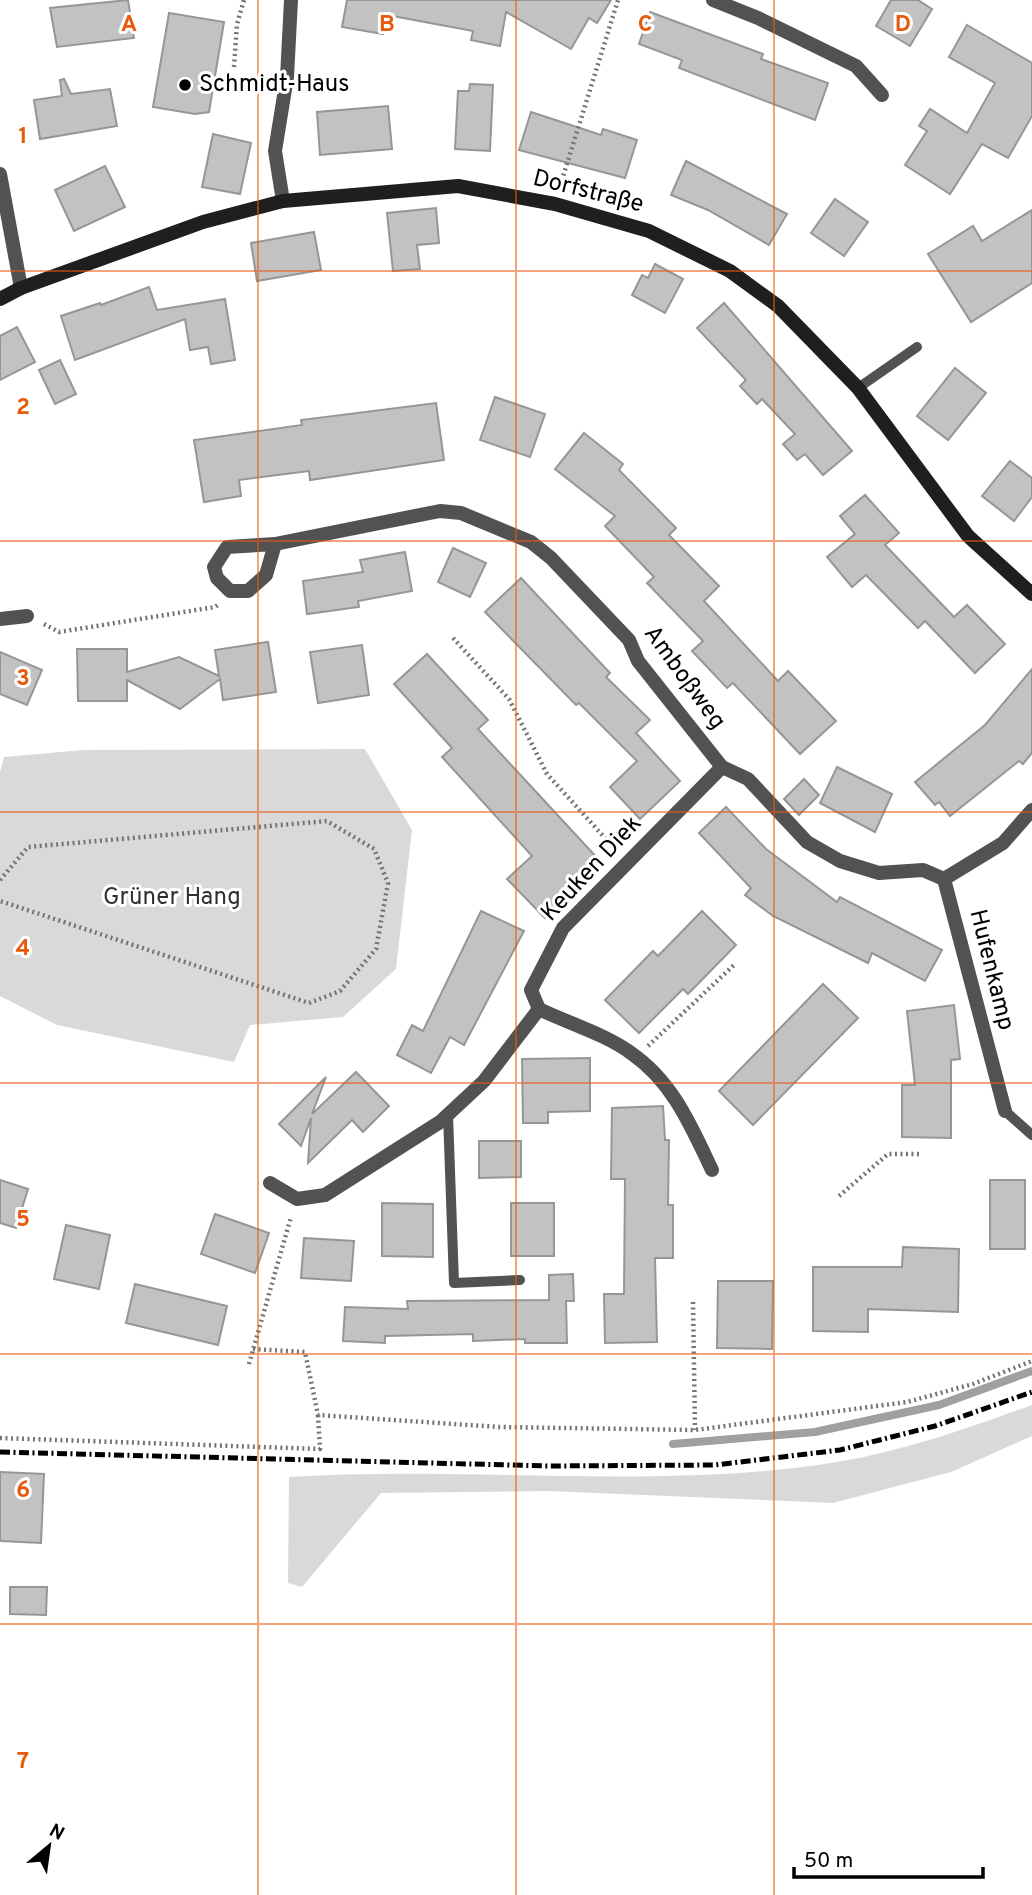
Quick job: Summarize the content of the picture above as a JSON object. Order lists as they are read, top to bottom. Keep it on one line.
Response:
{"streets":{"street":["Dorfstraße","Amboßweg","Keuken Diek","Hufenkamp"]},"crossings":[["Amboßweg","Keuken Diek"],["Amboßweg","Hufenkamp"]],"parks":["Grüner Hang"],"places":["Schmidt-Haus"],"scale_bar":"50 m","north":"top right","grid":{"columns":["A","B","C","D"],"rows":["1","2","3","4","5","6","7"]}}
